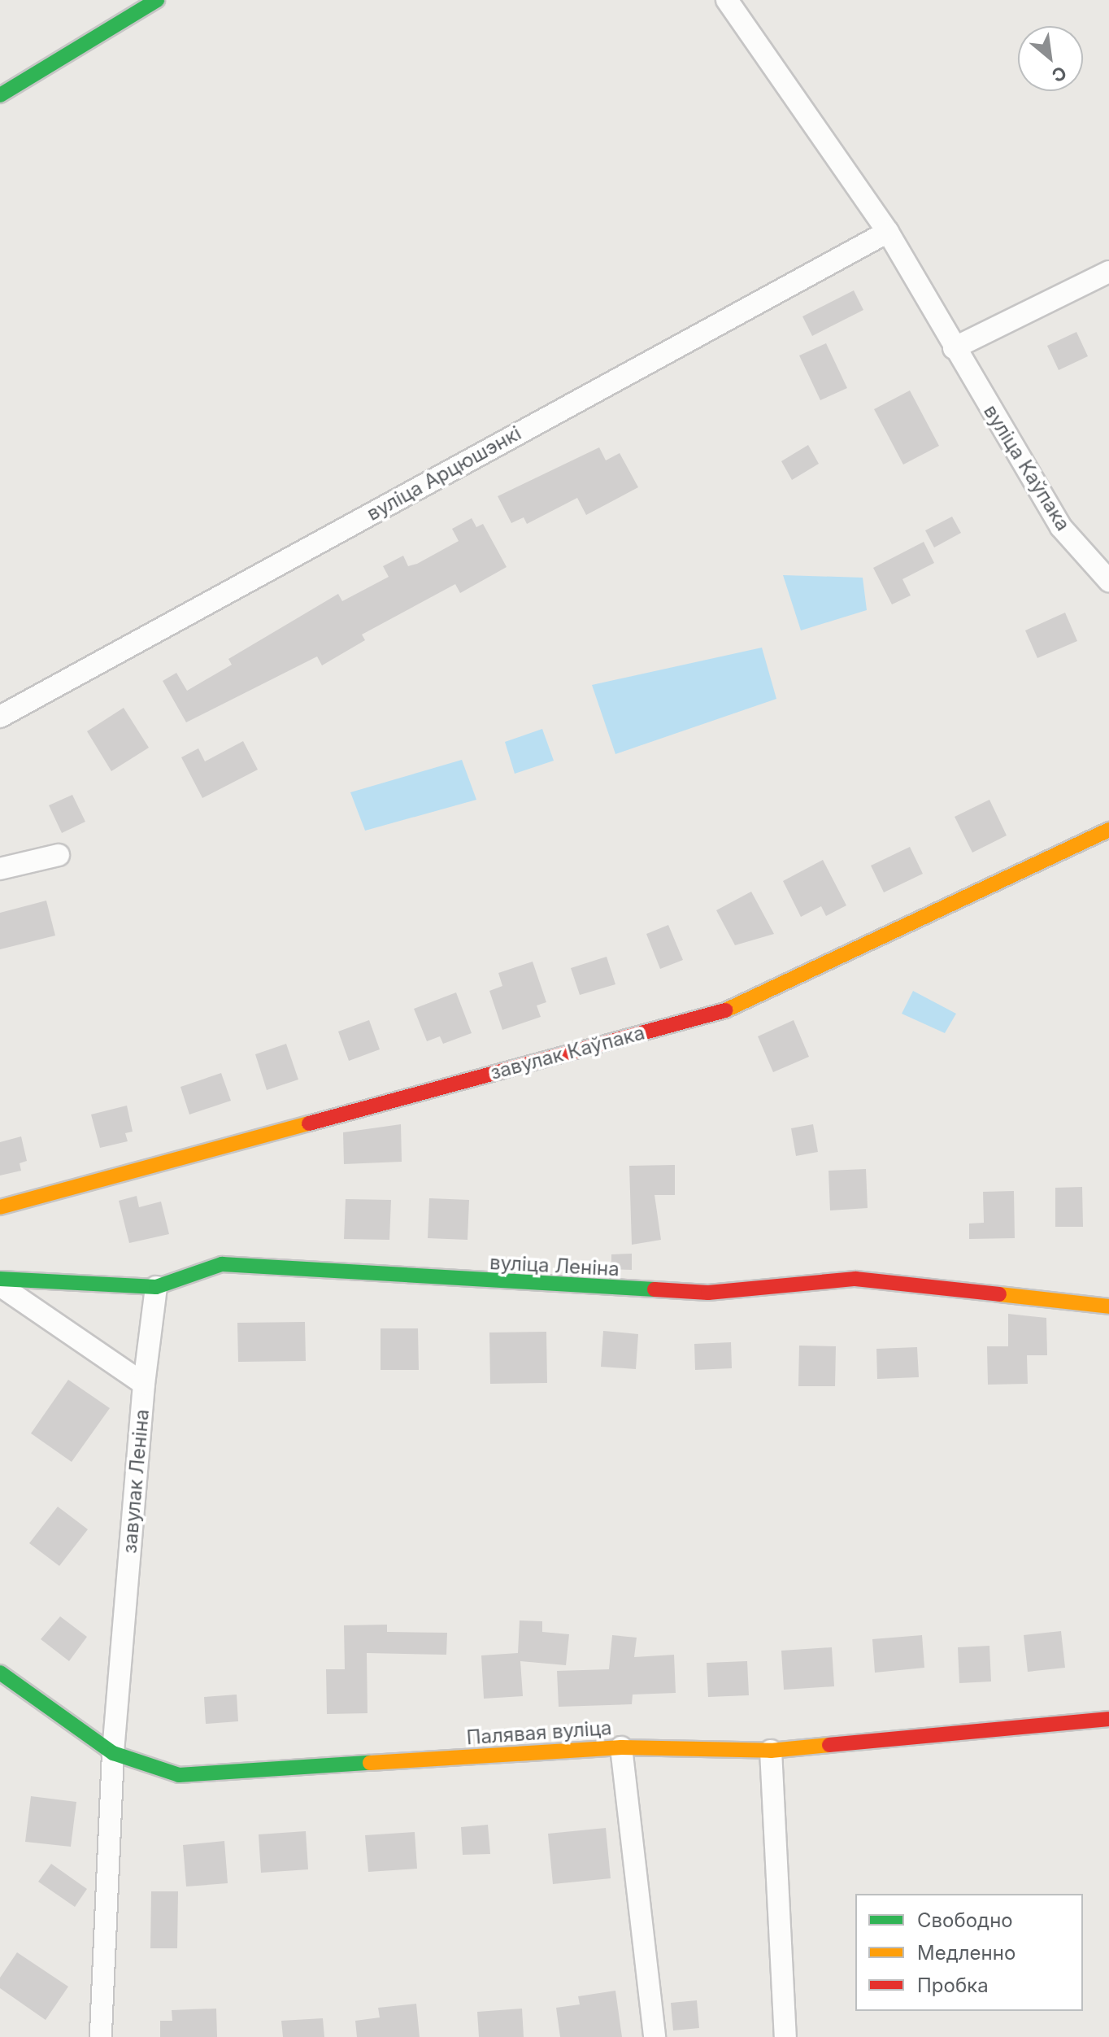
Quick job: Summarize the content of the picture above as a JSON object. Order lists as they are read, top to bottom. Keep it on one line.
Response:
{"streets":{"street":["вуліца Каўпака","вуліца Арцюшэнкі","завулак Каўпака","вуліца Леніна","завулак Леніна","Палявая вуліца"]},"crossings":[["вуліца Каўпака","вуліца Арцюшэнкі"],["завулак Леніна","Палявая вуліца"]],"legend":["Свободно","Медленно","Пробка"],"north":"bottom right"}
